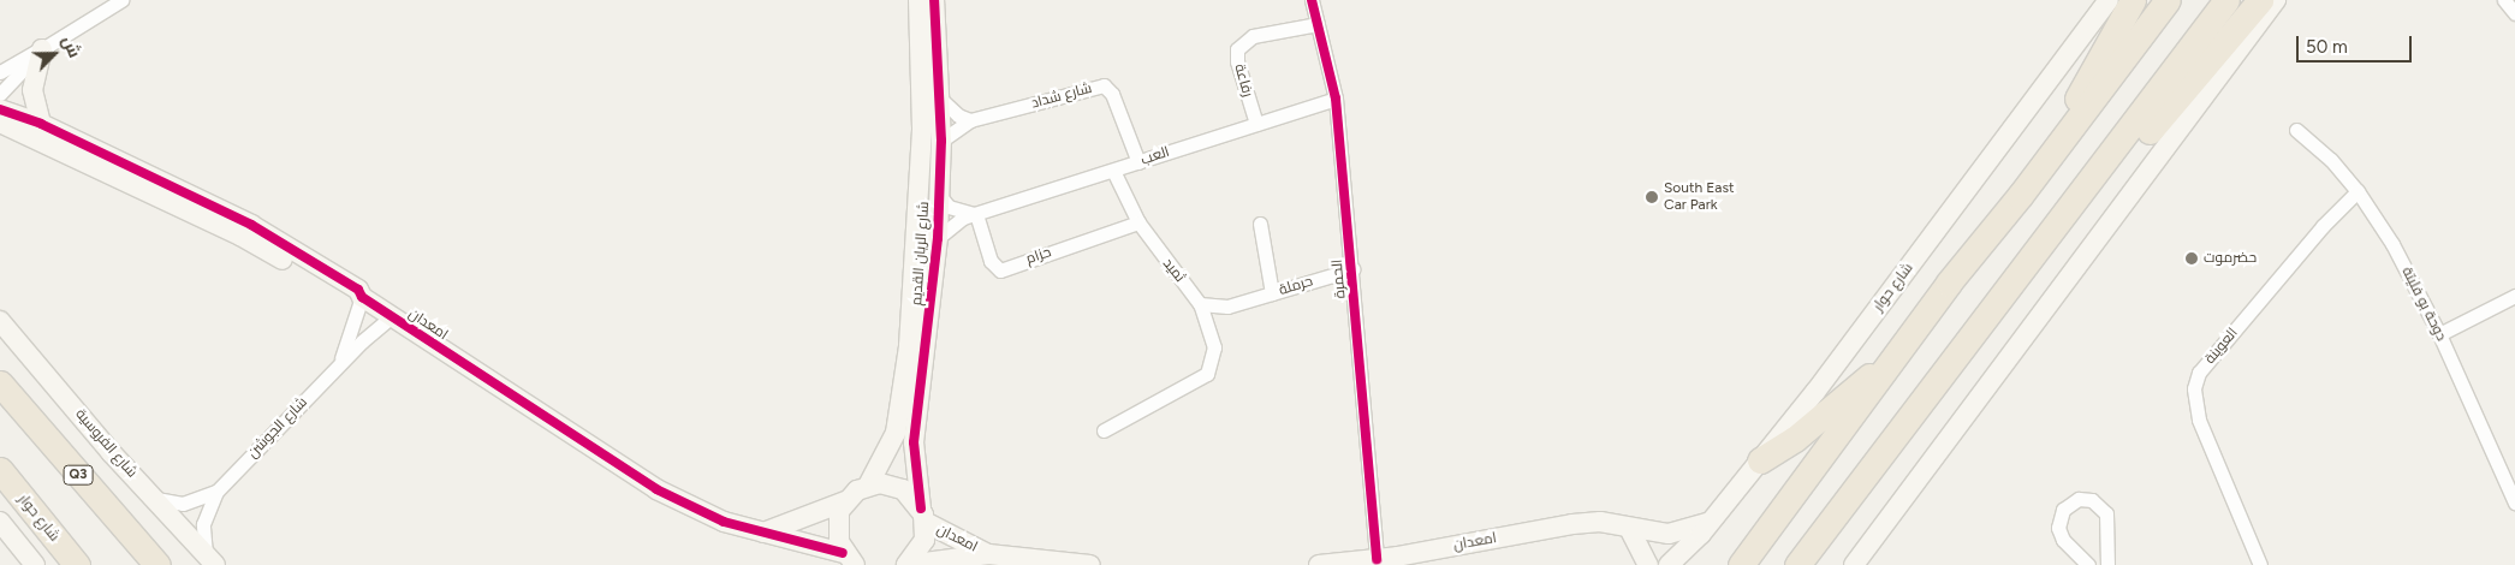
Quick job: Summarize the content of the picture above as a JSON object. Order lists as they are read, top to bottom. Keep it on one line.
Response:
{"streets":{"highway":["شارع حوار","Q3"],"street":["رفاعة","شارع شداد","العب","شارع الريان القديم","حزام","ثميد","الحمرة","حرملة","دوحة بو فليتة","امعدان","العوينة","شارع الجوشن","شارع الفروسية"]},"crossings":[["رفاعة","العب"],["رفاعة","الحمرة"],["شارع شداد","العب"],["شارع شداد","شارع الريان القديم"],["العب","شارع الريان القديم"],["العب","حزام"],["العب","ثميد"],["العب","الحمرة"],["شارع الريان القديم","امعدان"],["حزام","ثميد"],["الحمرة","حرملة"],["الحمرة","امعدان"],["شارع حوار","امعدان"],["دوحة بو فليتة","العوينة"],["امعدان","شارع الجوشن"],["شارع الجوشن","شارع الفروسية"]],"places":["South East Car Park","حضرموت"],"scale_bar":"50 m","north":"top right"}
